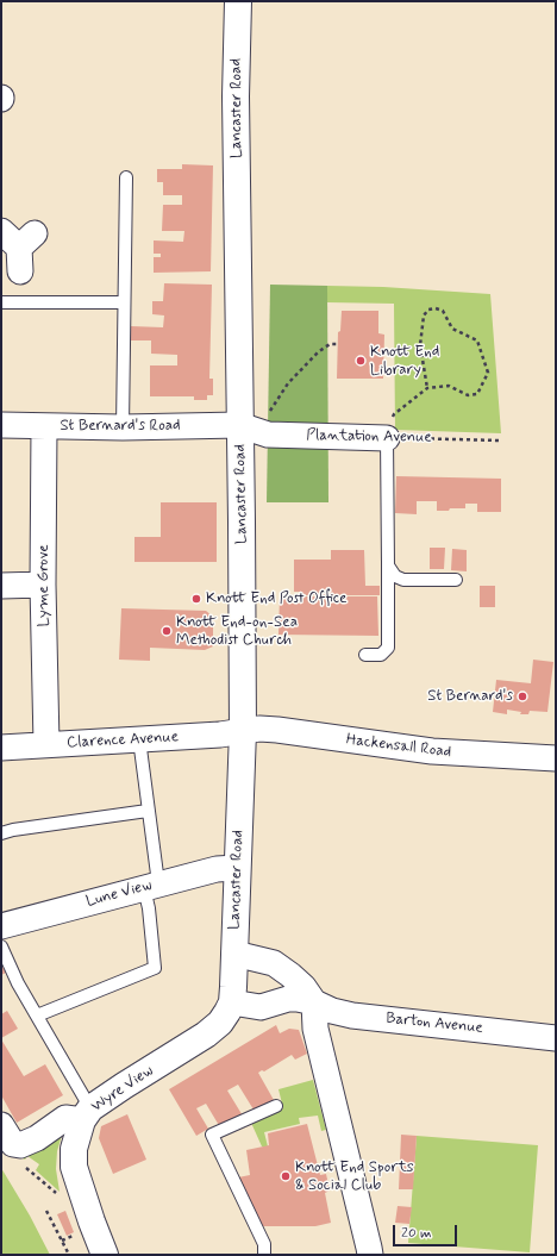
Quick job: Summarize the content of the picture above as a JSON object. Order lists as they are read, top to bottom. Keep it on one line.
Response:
{"streets":{"main road":["Lancaster Road","Wyre View"],"street":["St Bernard's Road","Plantation Avenue","Lyme Grove","Clarence Avenue","Hackensall Road","Lune View","Barton Avenue"]},"crossings":[["Lancaster Road","St Bernard's Road"],["Lancaster Road","Plantation Avenue"],["Lancaster Road","Clarence Avenue"],["Lancaster Road","Hackensall Road"],["Lancaster Road","Lune View"],["Lancaster Road","Wyre View"],["St Bernard's Road","Plantation Avenue"],["St Bernard's Road","Lyme Grove"],["Lyme Grove","Clarence Avenue"],["Clarence Avenue","Hackensall Road"]],"places":["Knott End Library","Knott End Post Office","Knott End-on-Sea Methodist Church","St Bernard's","Knott End Sports & Social Club"],"scale_bar":"20 m"}
